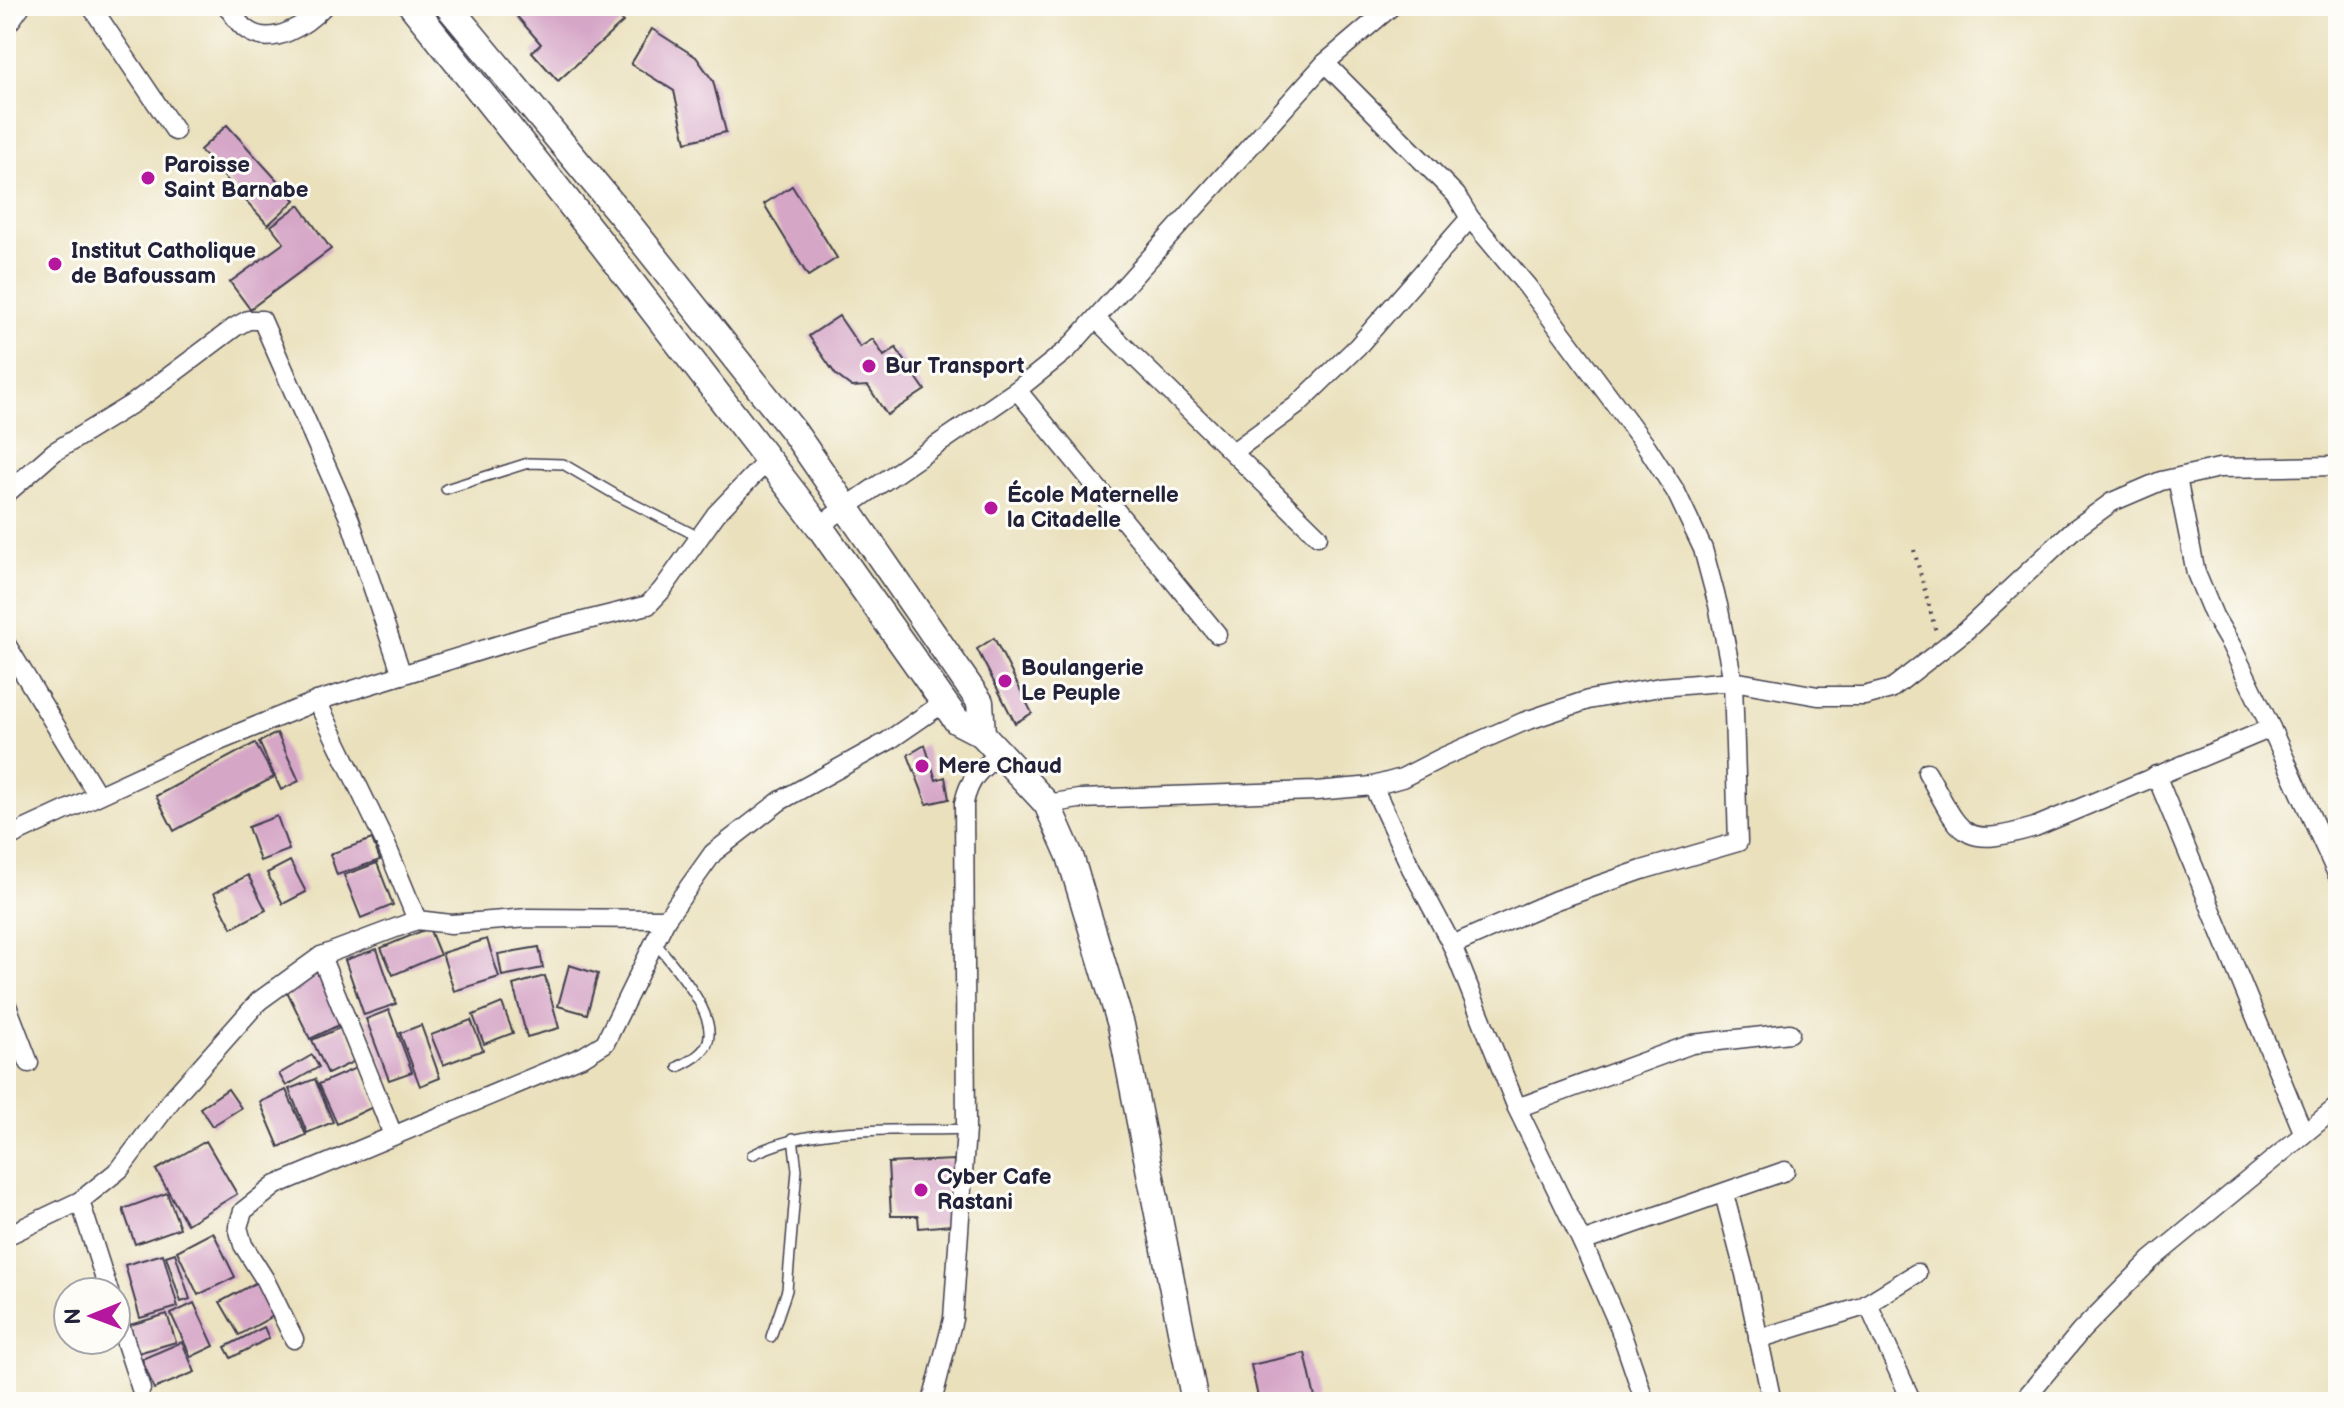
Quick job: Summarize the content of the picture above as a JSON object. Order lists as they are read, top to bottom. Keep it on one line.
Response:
{"places":["Paroisse Saint Barnabe","Institut Catholique de Bafoussam","Bur Transport","École Maternelle la Citadelle","Boulangerie Le Peuple","Mere Chaud","Cyber Cafe Rastani"],"north":"left"}
